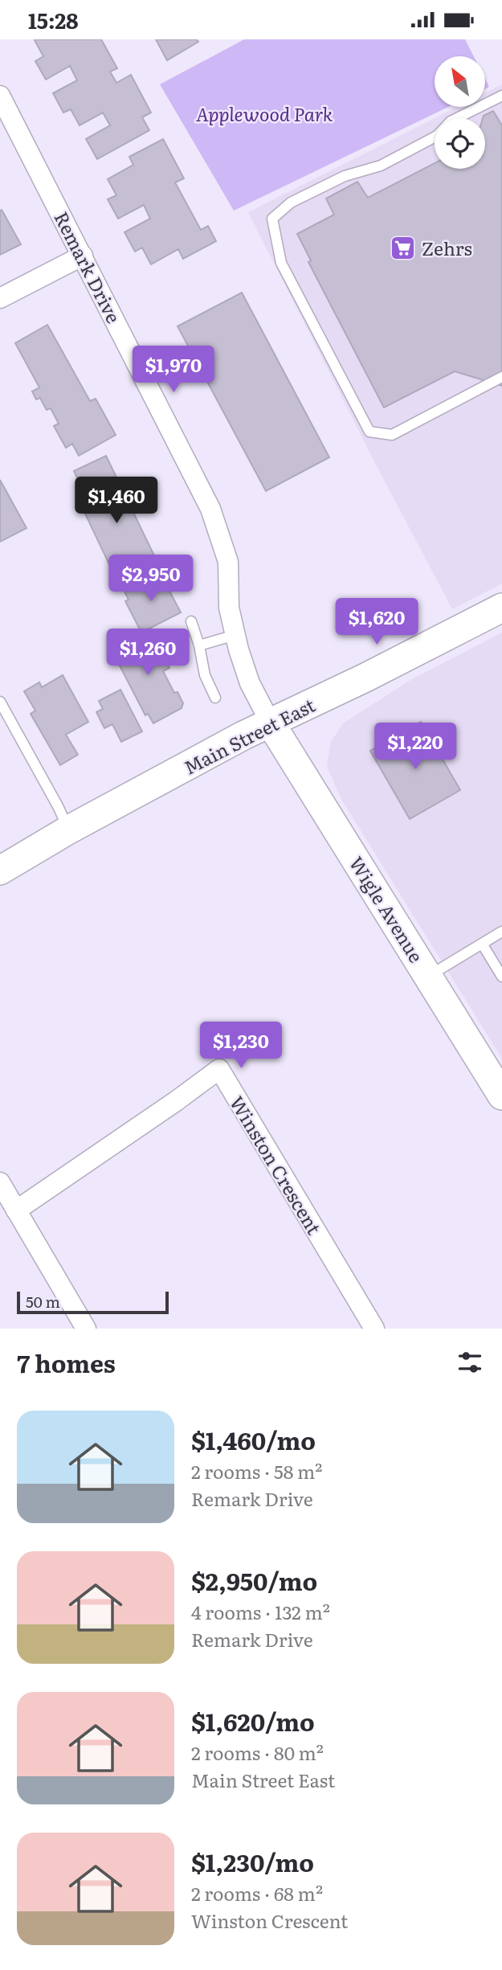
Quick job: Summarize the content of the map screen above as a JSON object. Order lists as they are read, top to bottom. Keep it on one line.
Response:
{"streets":{"main road":["Main Street East","Wigle Avenue"],"street":["Remark Drive","Winston Crescent"]},"crossings":[["Remark Drive","Main Street East"],["Remark Drive","Wigle Avenue"],["Main Street East","Wigle Avenue"]],"parks":["Applewood Park"],"places":{"supermarket":["Zehrs"]},"scale_bar":"50 m","north":"top left","page":{"status":"15:28","price":["$1,970","$1,460","$2,950","$1,620","$1,260","$1,220","$1,230"],"scale":"50 m","heading":"7 homes","list":[{"name":"$1,460/mo","note":"2 rooms · 58 m² · Remark Drive"},{"name":"$2,950/mo","note":"4 rooms · 132 m² · Remark Drive"},{"name":"$1,620/mo","note":"2 rooms · 80 m² · Main Street East"},{"name":"$1,230/mo","note":"2 rooms · 68 m² · Winston Crescent"}]}}
